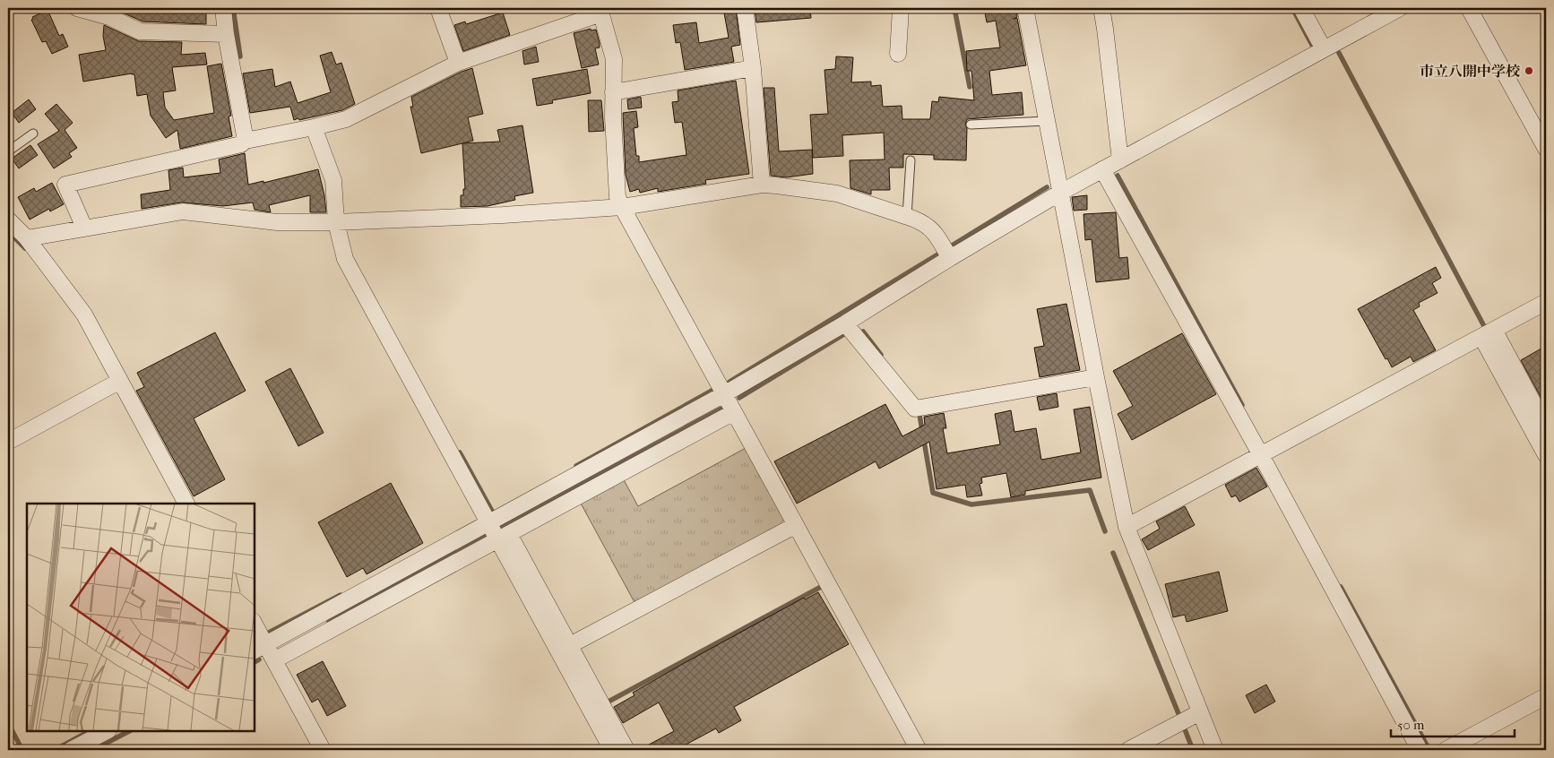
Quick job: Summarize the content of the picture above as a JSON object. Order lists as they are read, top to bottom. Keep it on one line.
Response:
{"places":["市立八開中学校"],"scale_bar":"50 m"}
